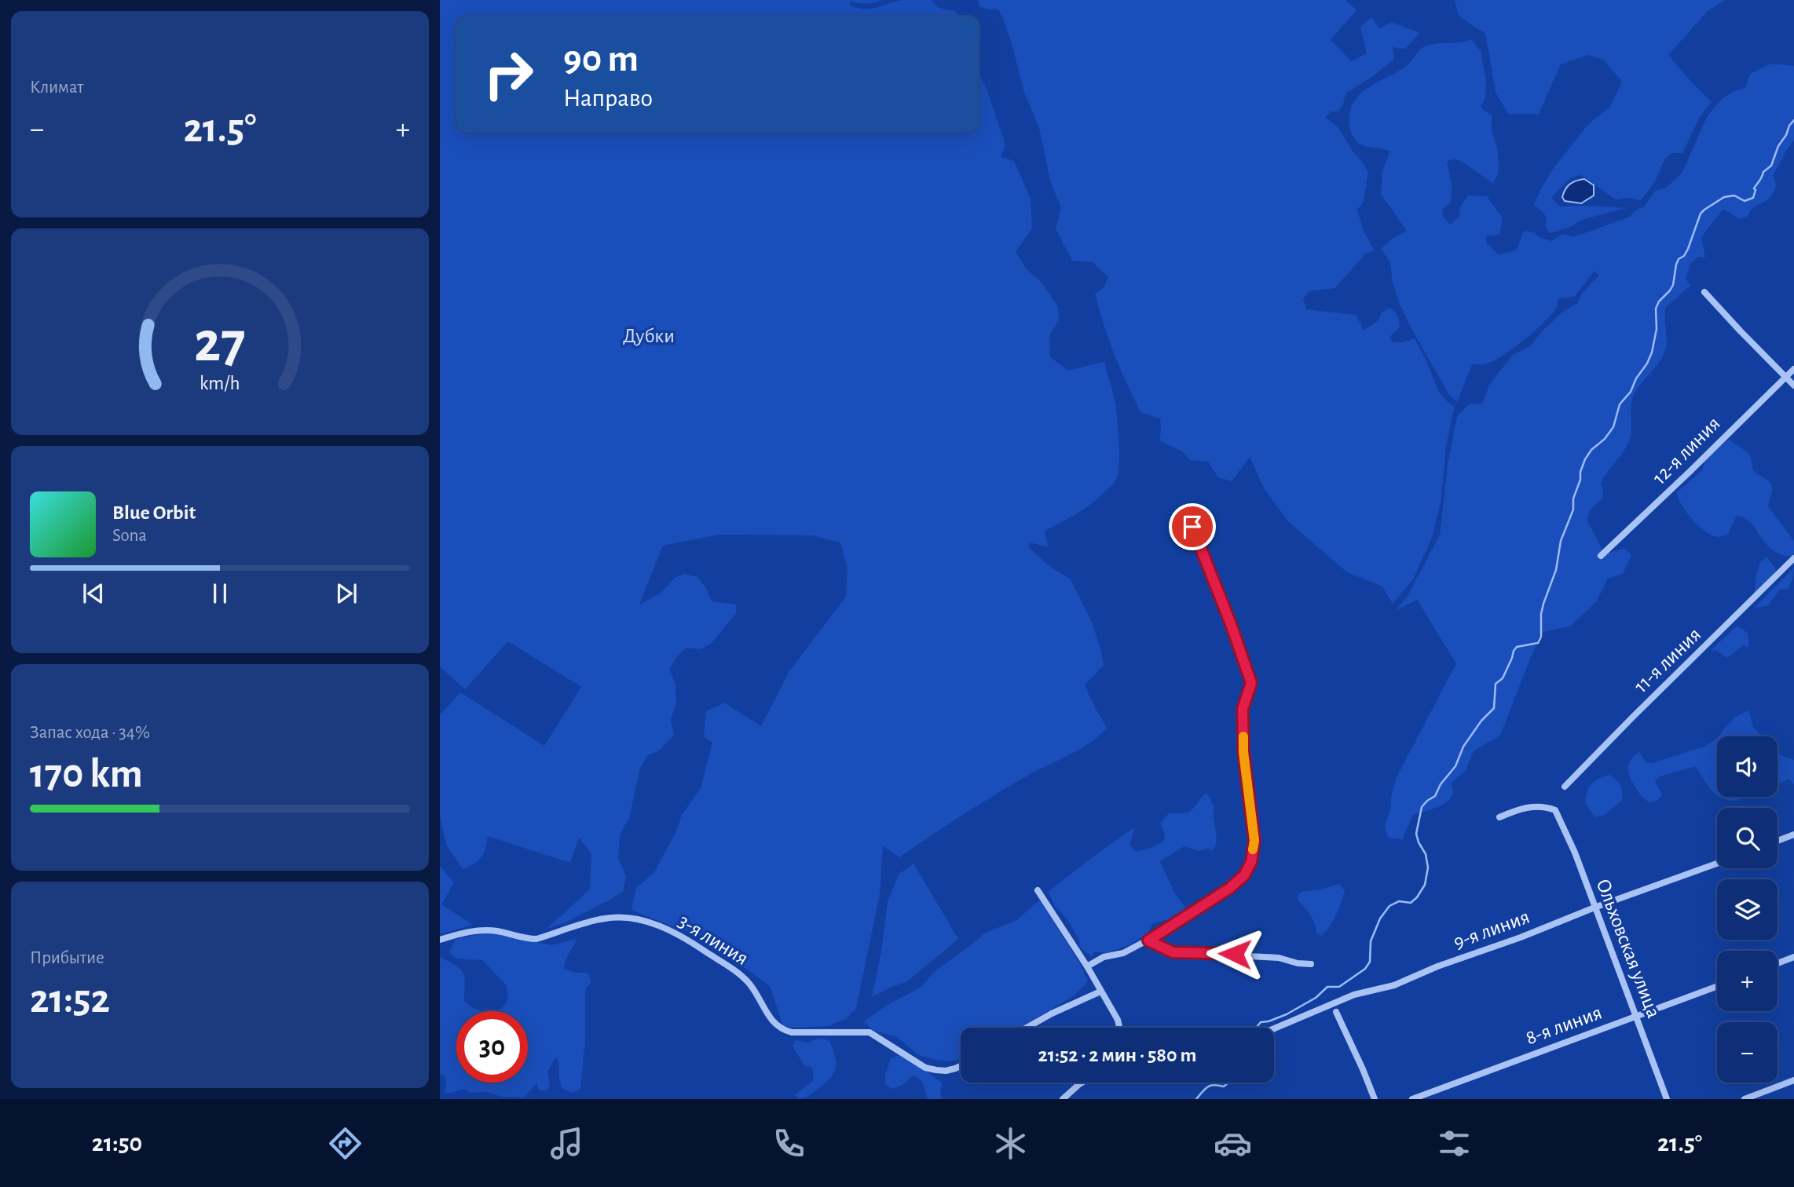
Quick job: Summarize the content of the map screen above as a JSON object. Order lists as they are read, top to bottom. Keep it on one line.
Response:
{"streets":{"street":["12-я линия","11-я линия","9-я линия","3-я линия","Ольховская улица","8-я линия"]},"crossings":[["9-я линия","Ольховская улица"],["Ольховская улица","8-я линия"]],"parks":["Дубки"],"page":{"tile":["Климат",["Запас хода · 34%","170 km"],["Прибытие","21:52"]],"turn":["90 m","Направо"],"heat":["−","21.5°","+"],"song":["Blue Orbit","Sona"],"map_buttons":["+","−"],"limit":"30","trip":"21:52 · 2 мин · 580 m","tabs":["21:50","21.5°"],"gauge":["27","km/h"]}}
